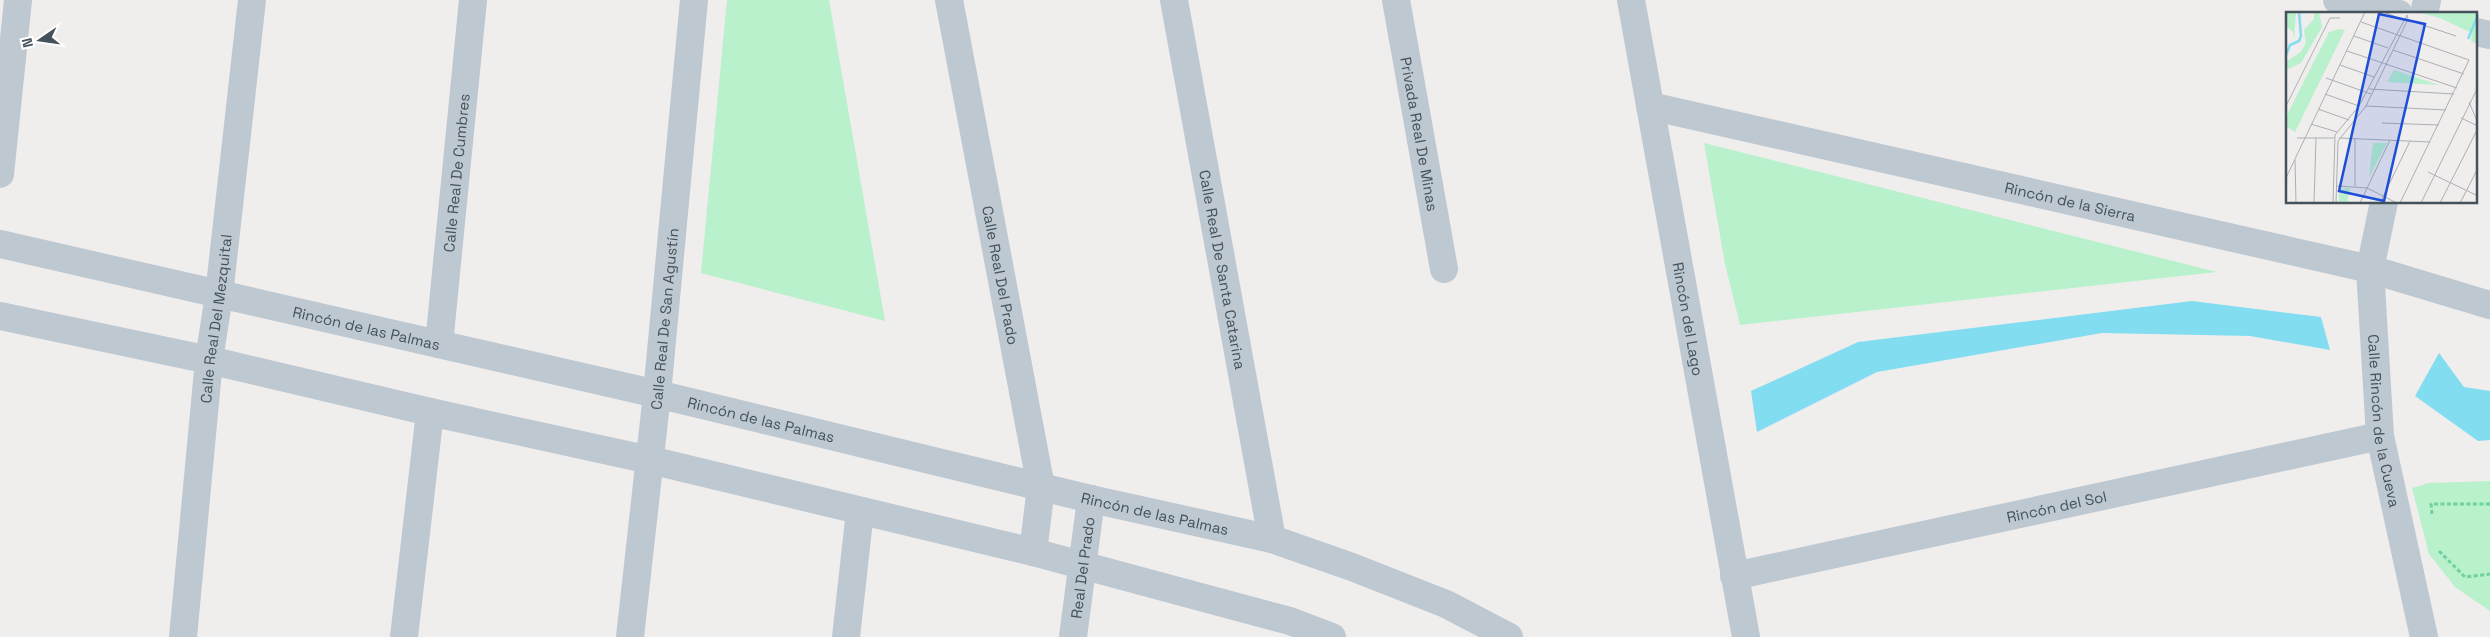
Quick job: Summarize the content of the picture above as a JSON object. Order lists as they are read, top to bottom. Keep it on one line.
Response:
{"streets":{"street":["Privada Real De Minas","Calle Real De Cumbres","Rincón de la Sierra","Calle Real De Santa Catarina","Calle Real Del Prado","Calle Real Del Mezquital","Calle Real De San Agustín","Rincón del Lago","Rincón de las Palmas","Calle Rincón de la Cueva","Rincón del Sol","Real Del Prado"]},"crossings":[["Calle Real De Cumbres","Rincón de las Palmas"],["Rincón de la Sierra","Rincón del Lago"],["Rincón de la Sierra","Calle Rincón de la Cueva"],["Calle Real De Santa Catarina","Rincón de las Palmas"],["Calle Real Del Prado","Rincón de las Palmas"],["Calle Real Del Mezquital","Rincón de las Palmas"],["Calle Real De San Agustín","Rincón de las Palmas"],["Rincón del Lago","Rincón del Sol"],["Rincón de las Palmas","Real Del Prado"],["Calle Rincón de la Cueva","Rincón del Sol"]],"north":"left"}
